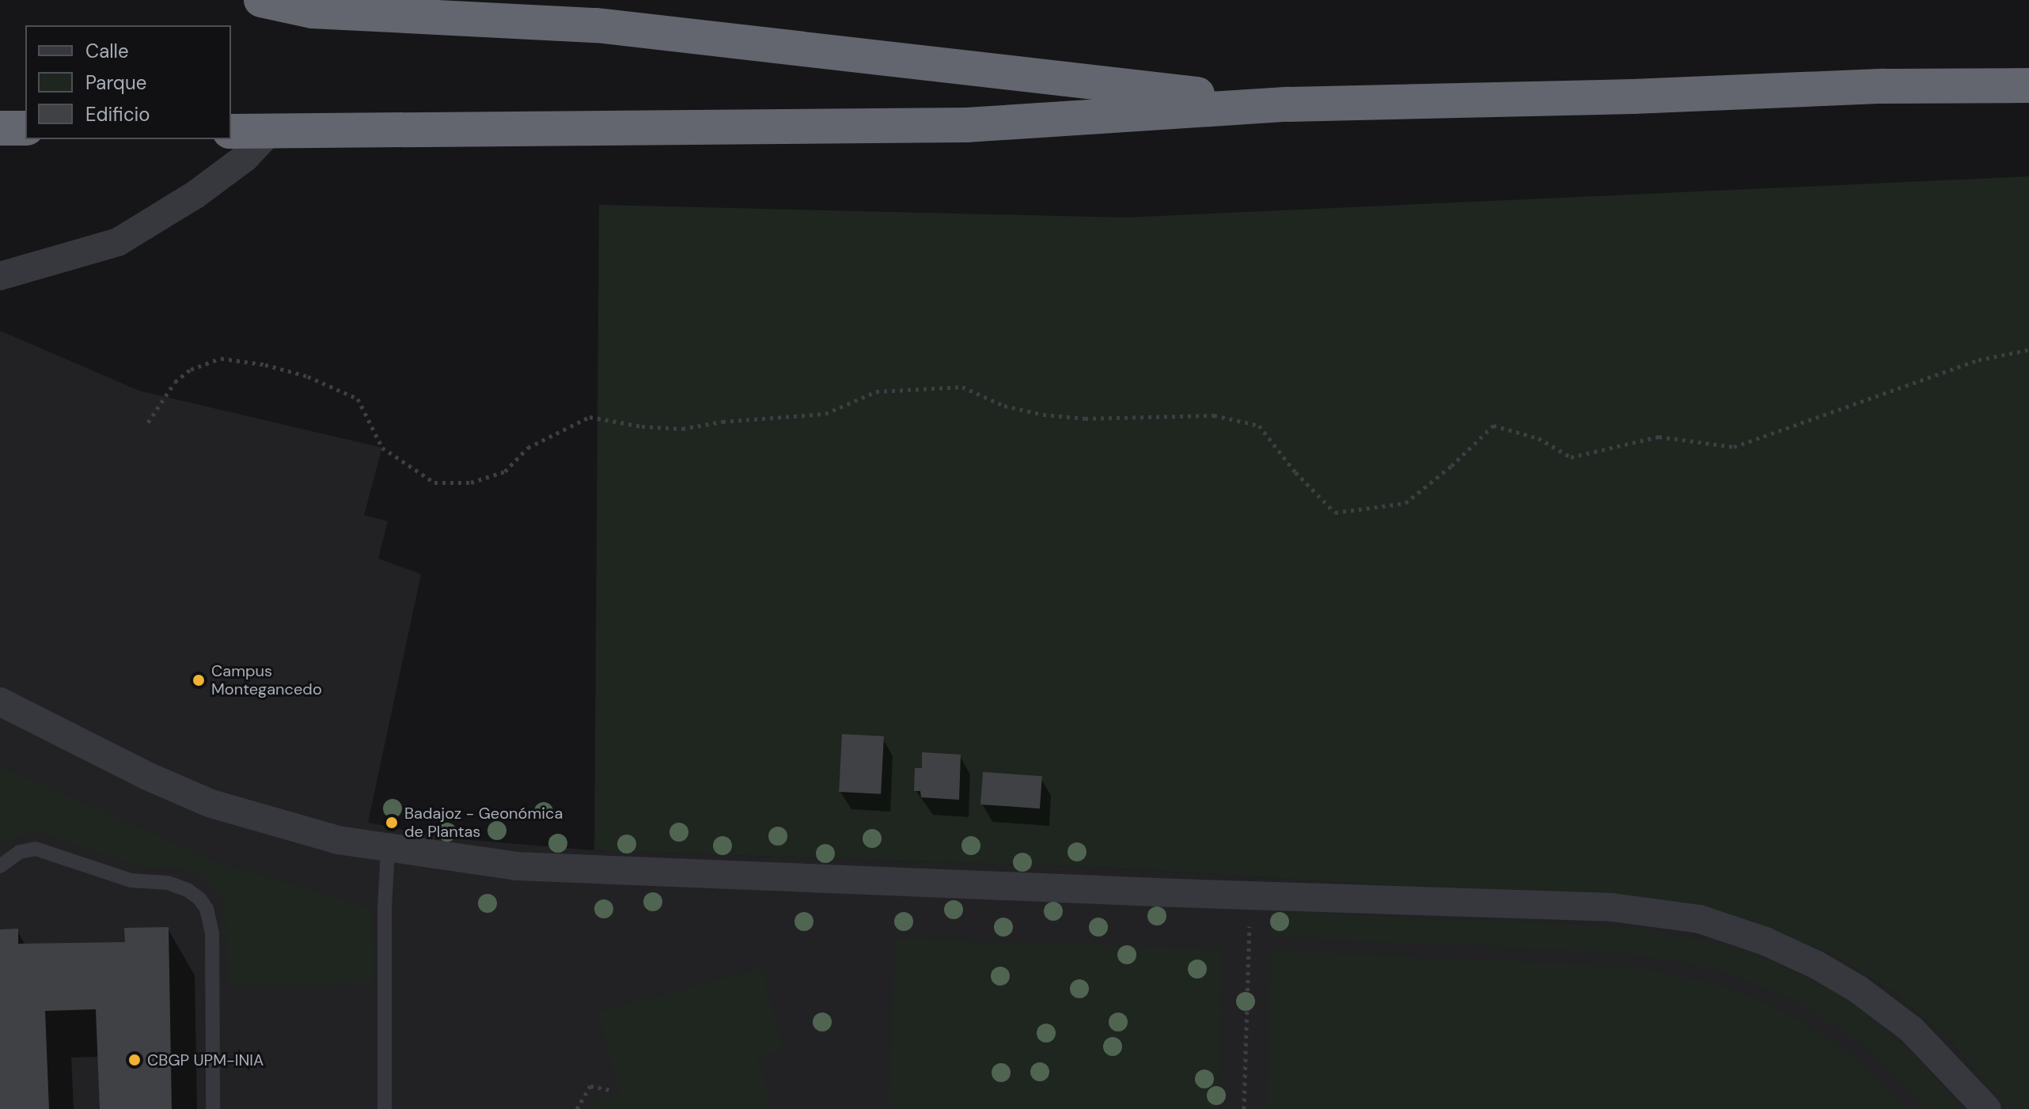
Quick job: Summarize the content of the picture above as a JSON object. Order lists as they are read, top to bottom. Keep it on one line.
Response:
{"places":["Campus Montegancedo","Badajoz - Geonómica de Plantas","CBGP UPM-INIA"],"legend":["Calle","Parque","Edificio"]}
